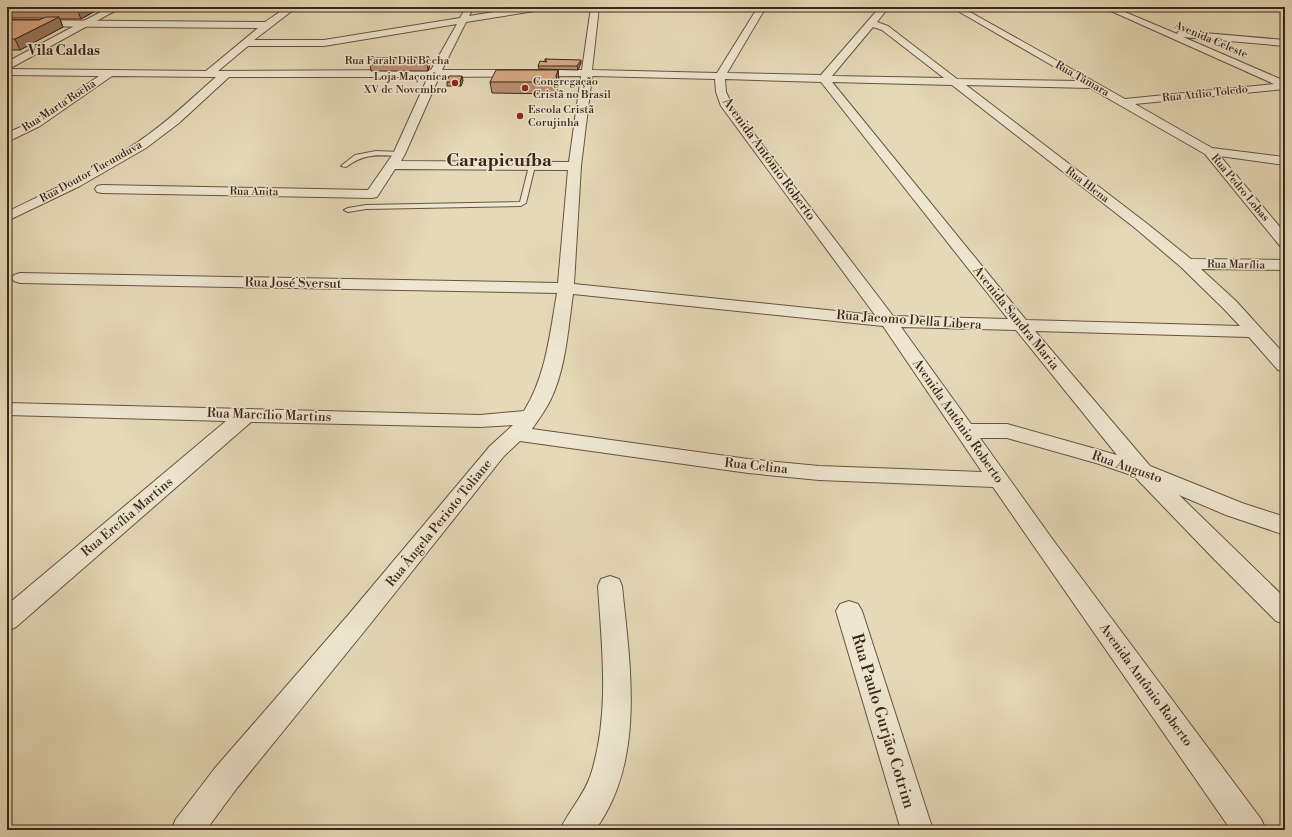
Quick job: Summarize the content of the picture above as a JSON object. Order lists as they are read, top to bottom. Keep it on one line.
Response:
{"streets":{"street":["Avenida Celeste","Rua Farah Dib Becha","Rua Tâmara","Rua Atílio Toledo","Rua Marta Rocha","Avenida Antônio Roberto","Rua Doutor Tucunduva","Rua Hlena","Rua Pedro Lobas","Rua Anita","Rua Marília","Rua José Sversut","Avenida Sandra Maria","Rua Jacomo Della Libera","Rua Marcílio Martins","Rua Celina","Rua Augusto","Rua Ercília Martins","Rua Ângela Perioto Toliane","Rua Paulo Gurjão Cotrim"]},"crossings":[["Avenida Celeste","Rua Atílio Toledo"],["Rua Farah Dib Becha","Rua Tâmara"],["Rua Farah Dib Becha","Rua Marta Rocha"],["Rua Farah Dib Becha","Avenida Antônio Roberto"],["Rua Farah Dib Becha","Rua Doutor Tucunduva"],["Rua Farah Dib Becha","Rua Hlena"],["Rua Farah Dib Becha","Avenida Sandra Maria"],["Rua Farah Dib Becha","Rua Ângela Perioto Toliane"],["Rua Tâmara","Rua Atílio Toledo"],["Rua Tâmara","Rua Pedro Lobas"],["Avenida Antônio Roberto","Rua Jacomo Della Libera"],["Avenida Antônio Roberto","Rua Celina"],["Avenida Antônio Roberto","Rua Augusto"],["Rua Hlena","Rua Marília"],["Rua Hlena","Rua Jacomo Della Libera"],["Rua José Sversut","Rua Jacomo Della Libera"],["Rua José Sversut","Rua Ângela Perioto Toliane"],["Avenida Sandra Maria","Rua Jacomo Della Libera"],["Avenida Sandra Maria","Rua Augusto"],["Rua Jacomo Della Libera","Rua Ângela Perioto Toliane"],["Rua Marcílio Martins","Rua Ercília Martins"],["Rua Marcílio Martins","Rua Ângela Perioto Toliane"],["Rua Celina","Rua Ângela Perioto Toliane"]],"districts":["Vila Caldas","Carapicuíba"],"places":["Loja Maçonica XV de Novembro","Congregação Cristã no Brasil","Escola Cristã Corujinha"]}
